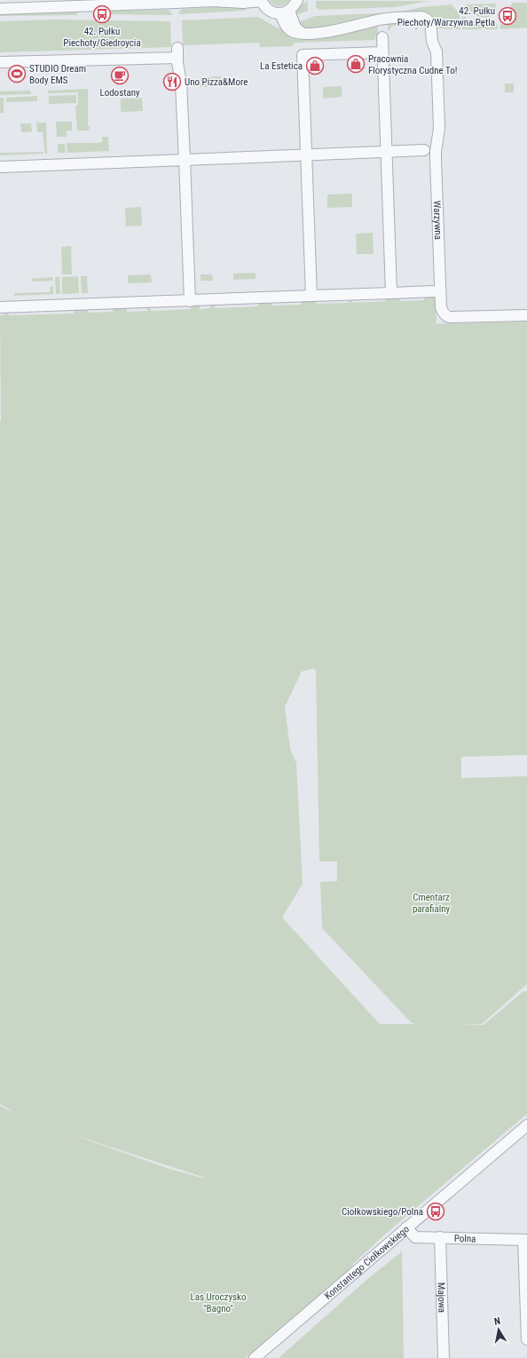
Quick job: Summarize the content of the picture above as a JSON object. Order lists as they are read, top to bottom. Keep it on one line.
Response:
{"streets":{"street":["Warzywna","Polna","Konstantego Ciołkowskiego","Majowa"]},"crossings":[["Polna","Konstantego Ciołkowskiego"],["Polna","Majowa"]],"parks":["Cmentarz parafialny","Las Uroczysko \"Bagno\""],"places":{"bus stop":["42. Pułku Piechoty/Giedroycia","42. Pułku Piechoty/Warzywna Pętla","Ciołkowskiego/Polna"],"shop":["Pracownia Florystyczna Cudne To!","La Estetica"],"sports":["STUDIO Dream Body EMS"],"cafe":["Lodostany"],"restaurant":["Uno Pizza&More"]},"north":"top"}
